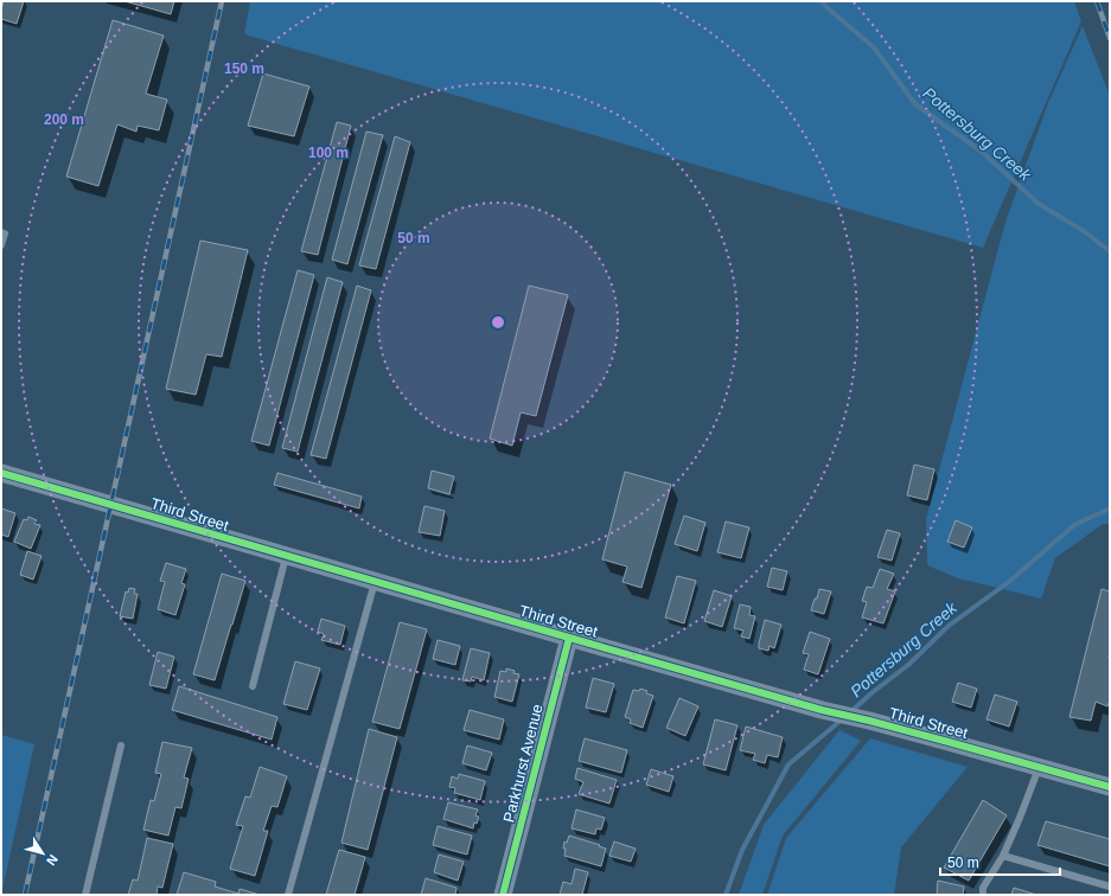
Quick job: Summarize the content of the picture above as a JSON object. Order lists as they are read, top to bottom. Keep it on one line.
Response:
{"streets":{"street":["Third Street","Parkhurst Avenue"]},"crossings":[["Third Street","Parkhurst Avenue"]],"water":["Pottersburg Creek"],"scale_bar":"50 m","north":"bottom right","rings":["150 m","200 m","100 m","50 m"]}
